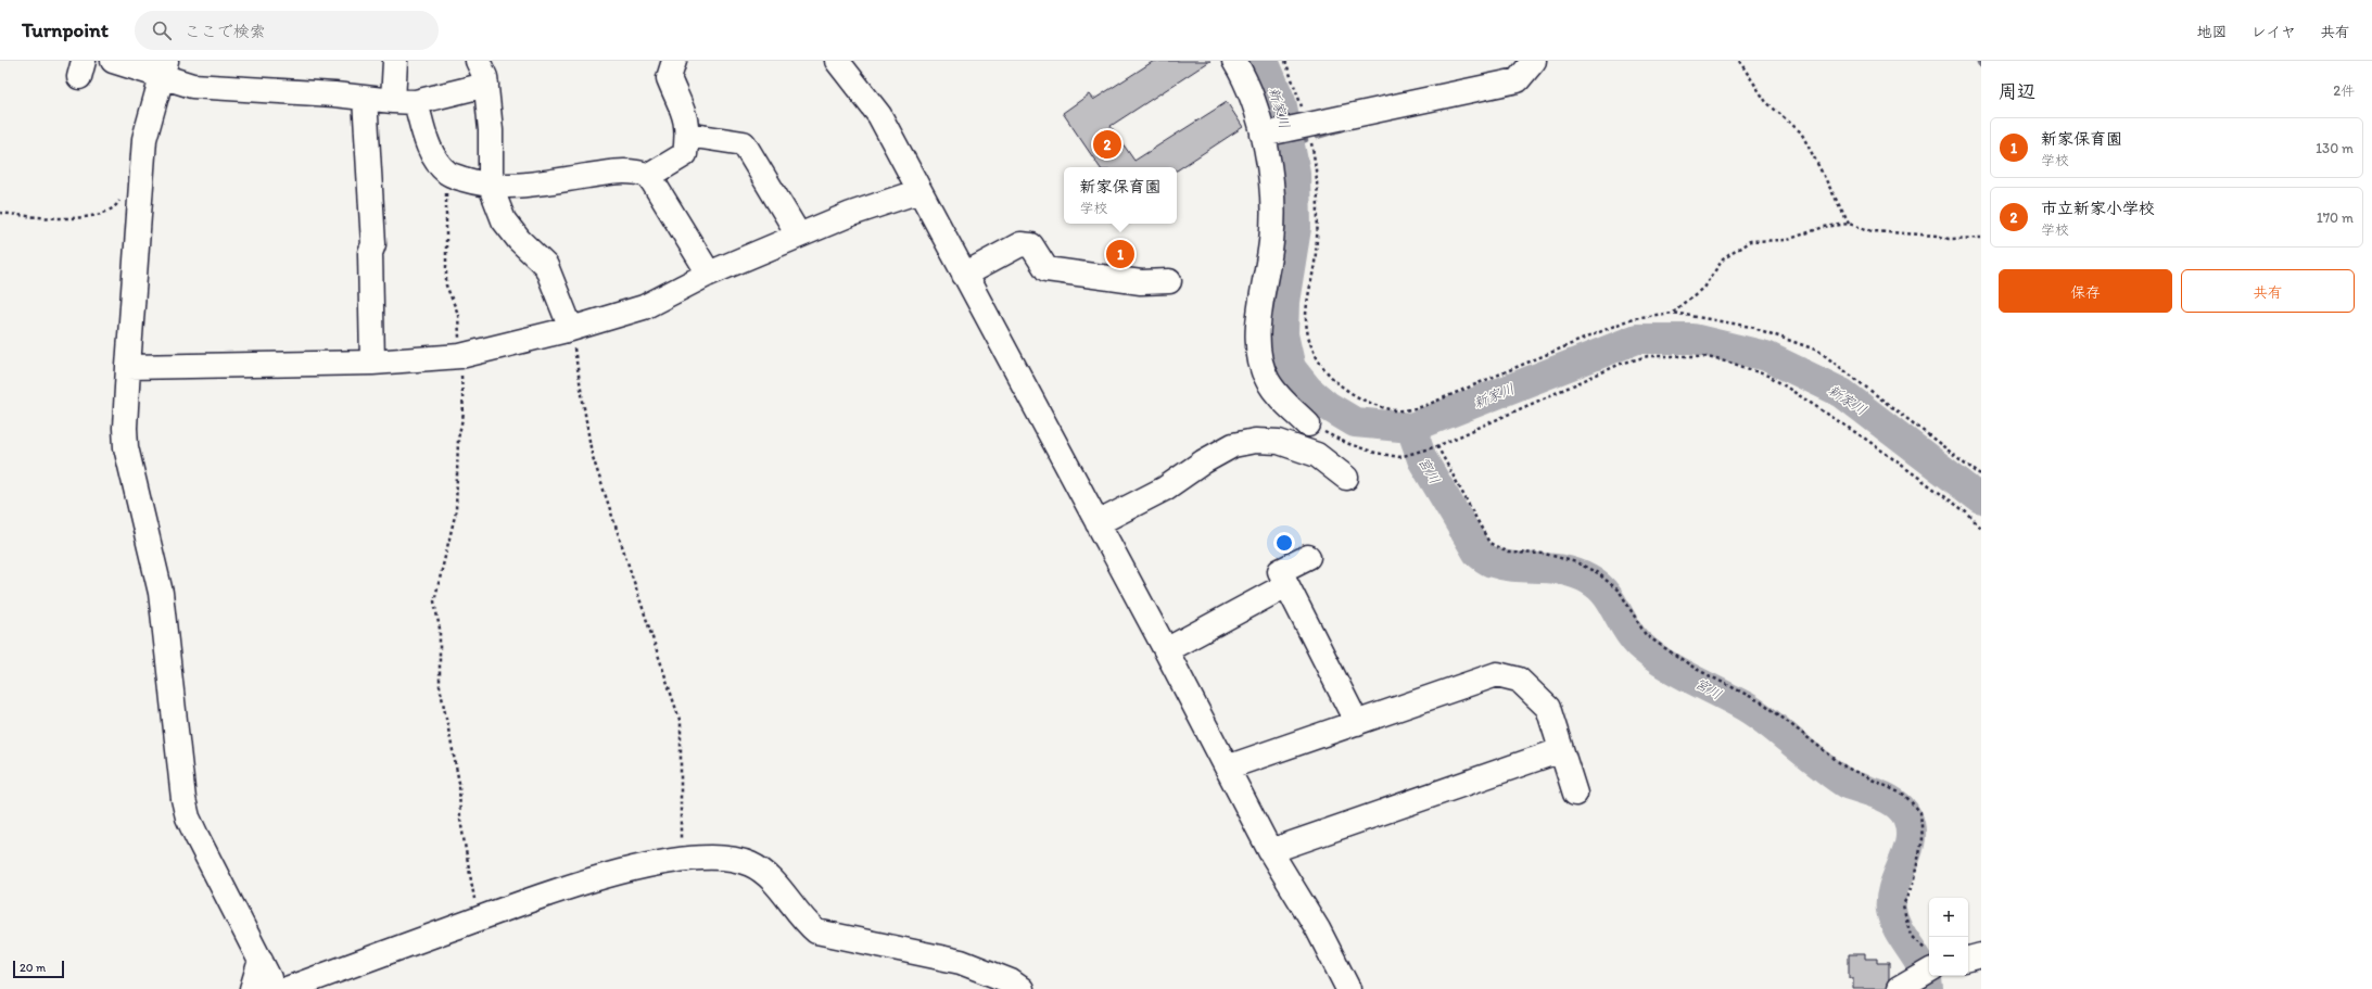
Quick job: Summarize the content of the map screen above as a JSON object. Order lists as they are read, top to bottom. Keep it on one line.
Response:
{"water":["新家川","宮川"],"scale_bar":"20 m","page":{"header":"Turnpoint","search":"ここで検索","nav":["地図","レイヤ","共有"],"heading":["周辺","2件"],"list":[{"mark":"1","name":"新家保育園","note":"学校","value":"130 m"},{"mark":"2","name":"市立新家小学校","note":"学校","value":"170 m"}],"pins":["2","1"],"popup":["新家保育園","学校"],"buttons":["保存","共有"],"map_buttons":["+","−"],"scale":"20 m"}}
